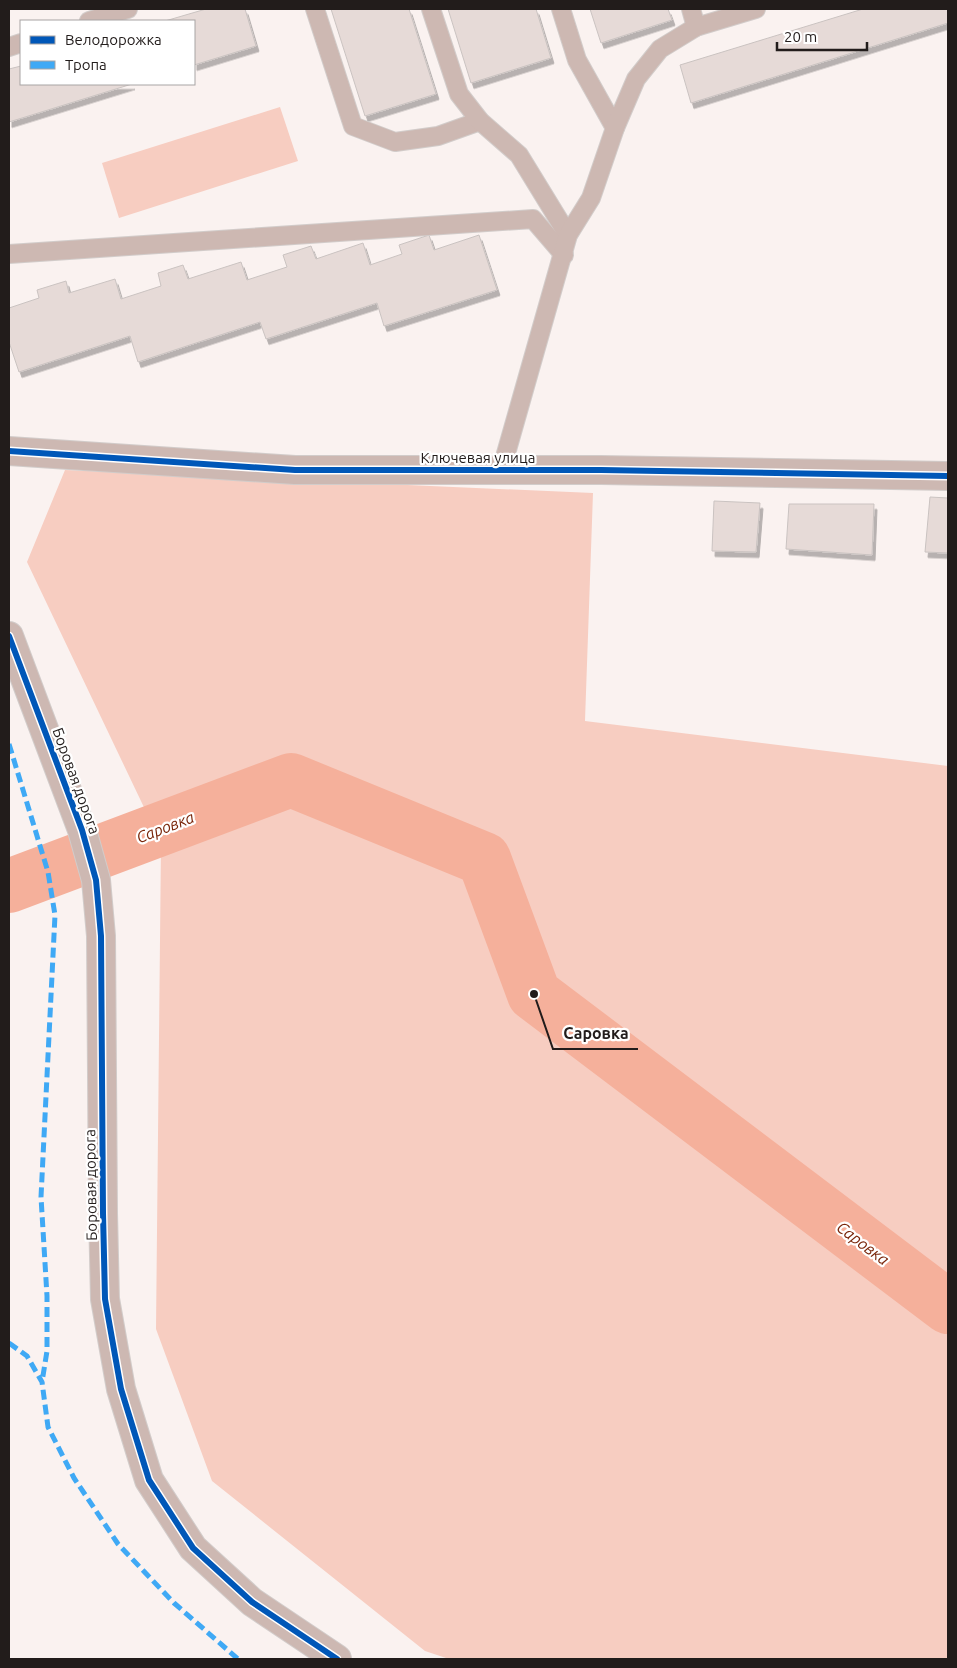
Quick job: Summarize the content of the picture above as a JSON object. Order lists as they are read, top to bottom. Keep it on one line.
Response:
{"streets":{"street":["Ключевая улица","Боровая дорога"]},"water":["Саровка"],"places":["Саровка"],"legend":["Велодорожка","Тропа"],"scale_bar":"20 m"}
